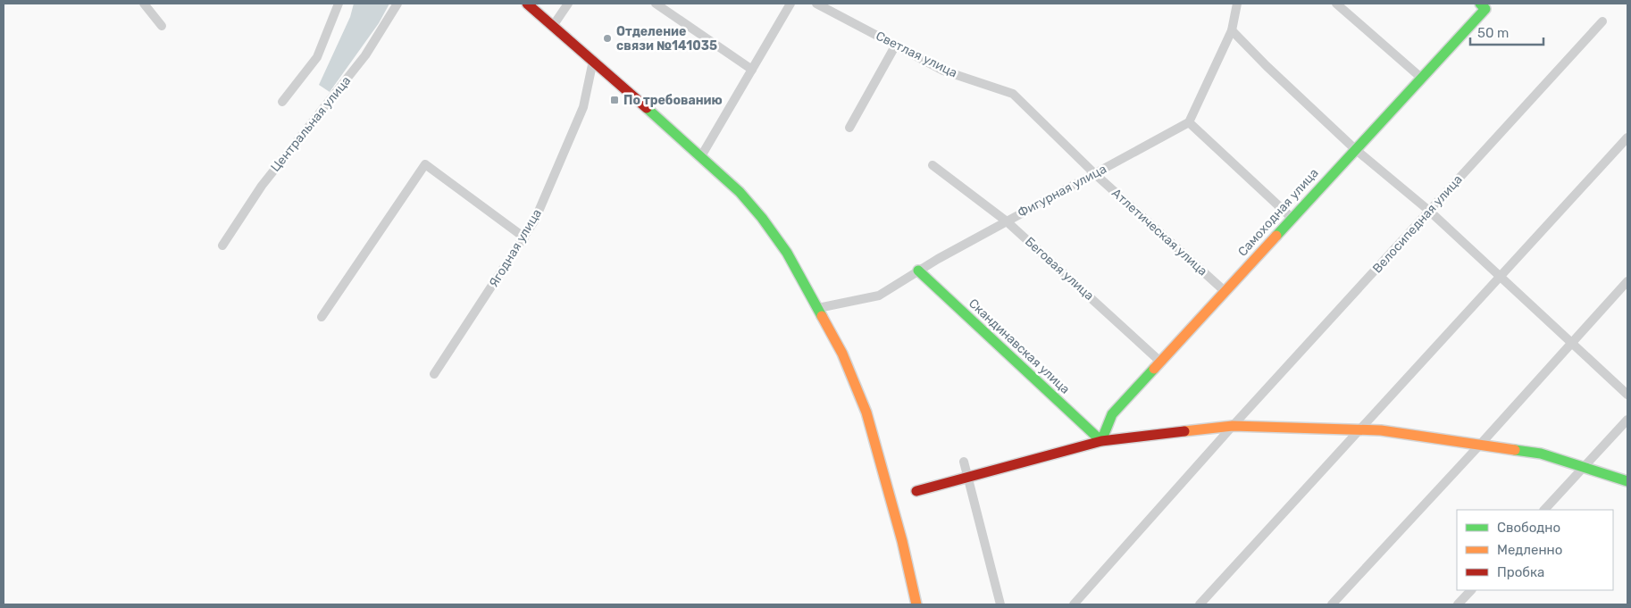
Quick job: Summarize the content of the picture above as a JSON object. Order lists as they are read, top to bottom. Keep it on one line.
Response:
{"streets":{"street":["Светлая улица","Центральная улица","Фигурная улица","Самоходная улица","Велосипедная улица","Атлетическая улица","Ягодная улица","Беговая улица","Скандинавская улица"]},"crossings":[["Светлая улица","Фигурная улица"],["Светлая улица","Атлетическая улица"],["Фигурная улица","Атлетическая улица"],["Фигурная улица","Беговая улица"],["Фигурная улица","Скандинавская улица"],["Самоходная улица","Атлетическая улица"],["Самоходная улица","Беговая улица"],["Самоходная улица","Скандинавская улица"]],"places":{"other":["Отделение связи №141035"],"transit":["По требованию"]},"legend":["Свободно","Медленно","Пробка"],"scale_bar":"50 m"}
